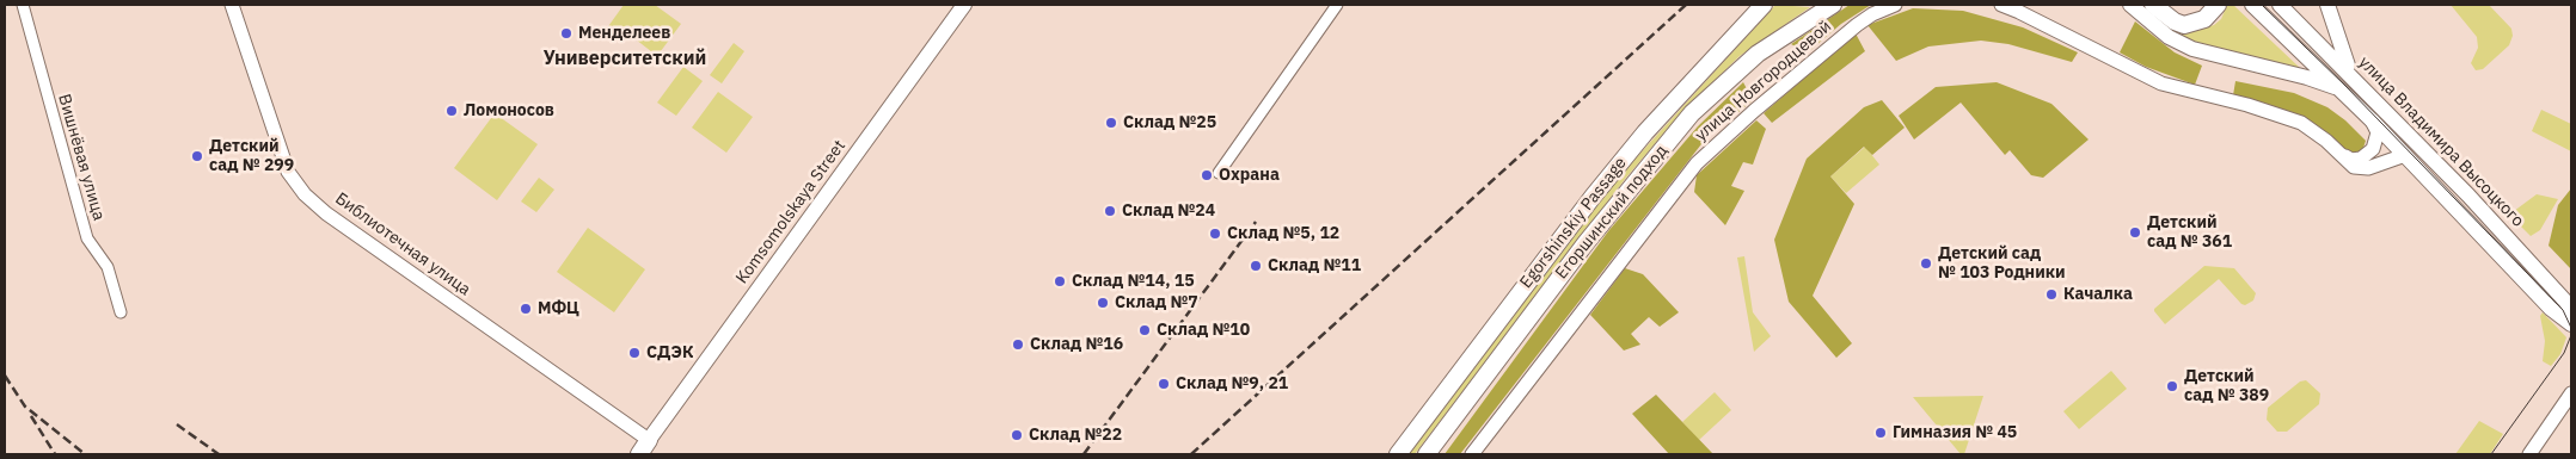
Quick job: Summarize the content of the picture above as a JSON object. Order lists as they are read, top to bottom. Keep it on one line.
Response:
{"streets":{"main road":["улица Владимира Высоцкого","Komsomolskaya Street","Егоршинский подход","Egorshinskiy Passage"],"street":["улица Новгородцевой","Вишнёвая улица","Библиотечная улица"]},"crossings":[["Komsomolskaya Street","Библиотечная улица"]],"districts":["Университетский"],"places":["Менделеев","Ломоносов","Склад №25","Детский сад № 299","Охрана","Склад №24","Детский сад № 361","Склад №5, 12","Детский сад № 103 Родники","Склад №11","Склад №14, 15","Качалка","Склад №7","МФЦ","Склад №10","Склад №16","СДЭК","Склад №9, 21","Детский сад № 389","Гимназия № 45","Склад №22"]}
